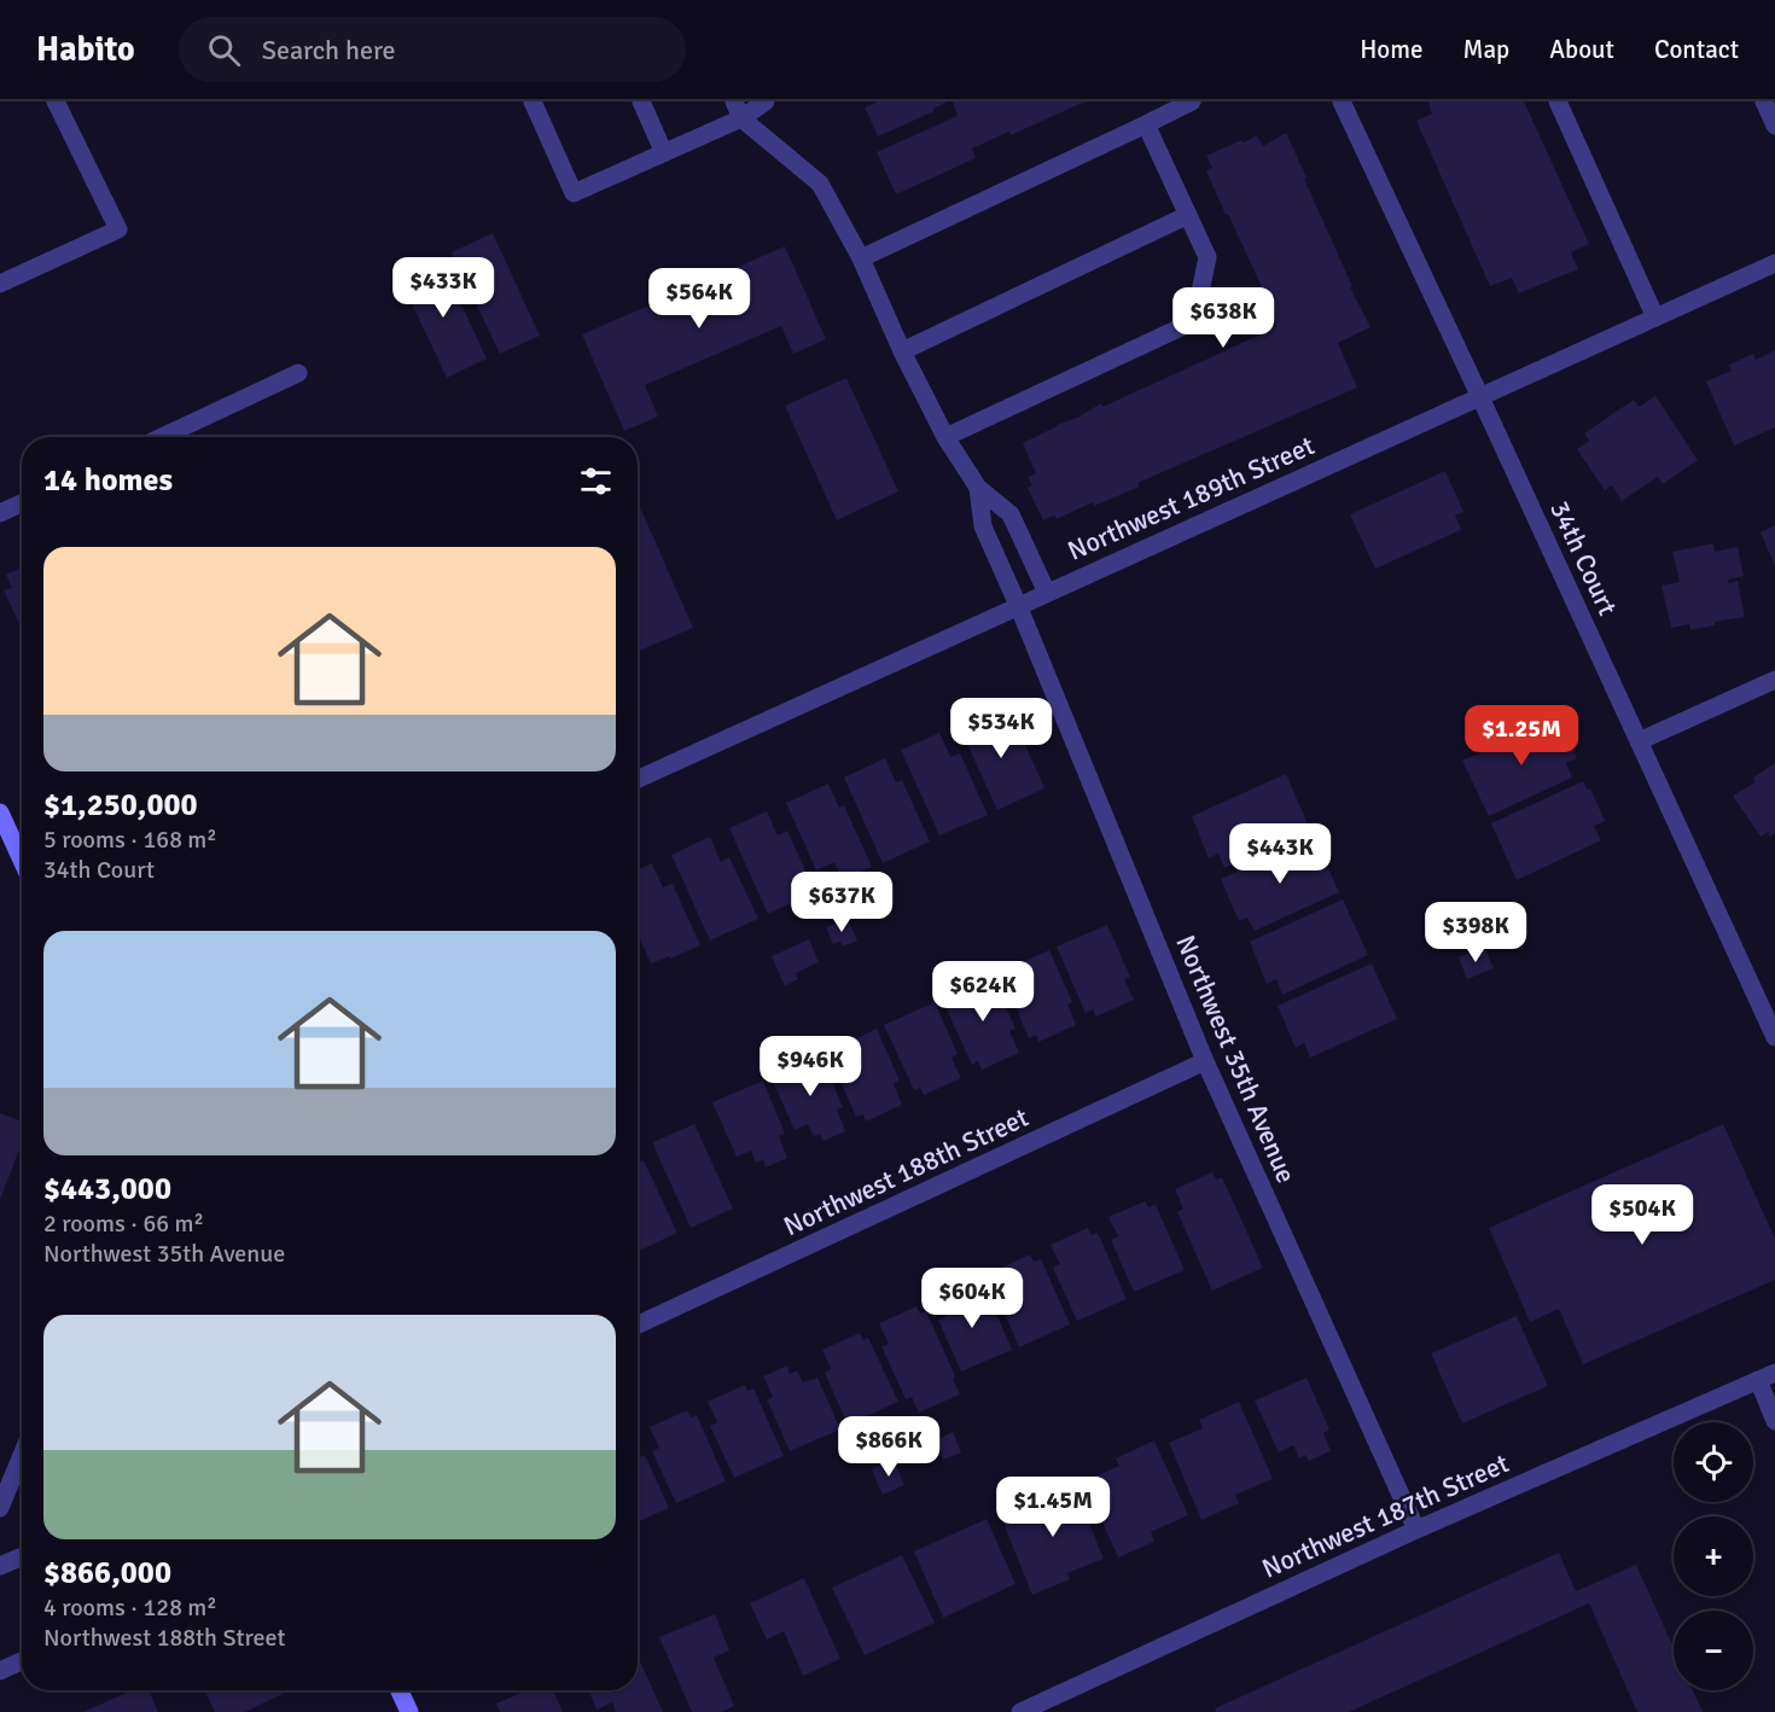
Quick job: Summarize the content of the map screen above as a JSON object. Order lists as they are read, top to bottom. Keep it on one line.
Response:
{"streets":{"street":["Northwest 189th Street","34th Court","Northwest 35th Avenue","Northwest 188th Street","Northwest 187th Street"]},"crossings":[["Northwest 189th Street","34th Court"],["Northwest 189th Street","Northwest 35th Avenue"],["Northwest 35th Avenue","Northwest 188th Street"],["Northwest 35th Avenue","Northwest 187th Street"]],"page":{"header":"Habito","search":"Search here","nav":["Home","Map","About","Contact"],"price":["$433K","$564K","$638K","$534K","$1.25M","$443K","$637K","$398K","$624K","$946K","$504K","$604K","$866K","$1.45M"],"heading":"14 homes","list":[{"name":"$1,250,000","note":"5 rooms · 168 m² · 34th Court"},{"name":"$443,000","note":"2 rooms · 66 m² · Northwest 35th Avenue"},{"name":"$866,000","note":"4 rooms · 128 m² · Northwest 188th Street"}],"map_buttons":["+","−"]}}
